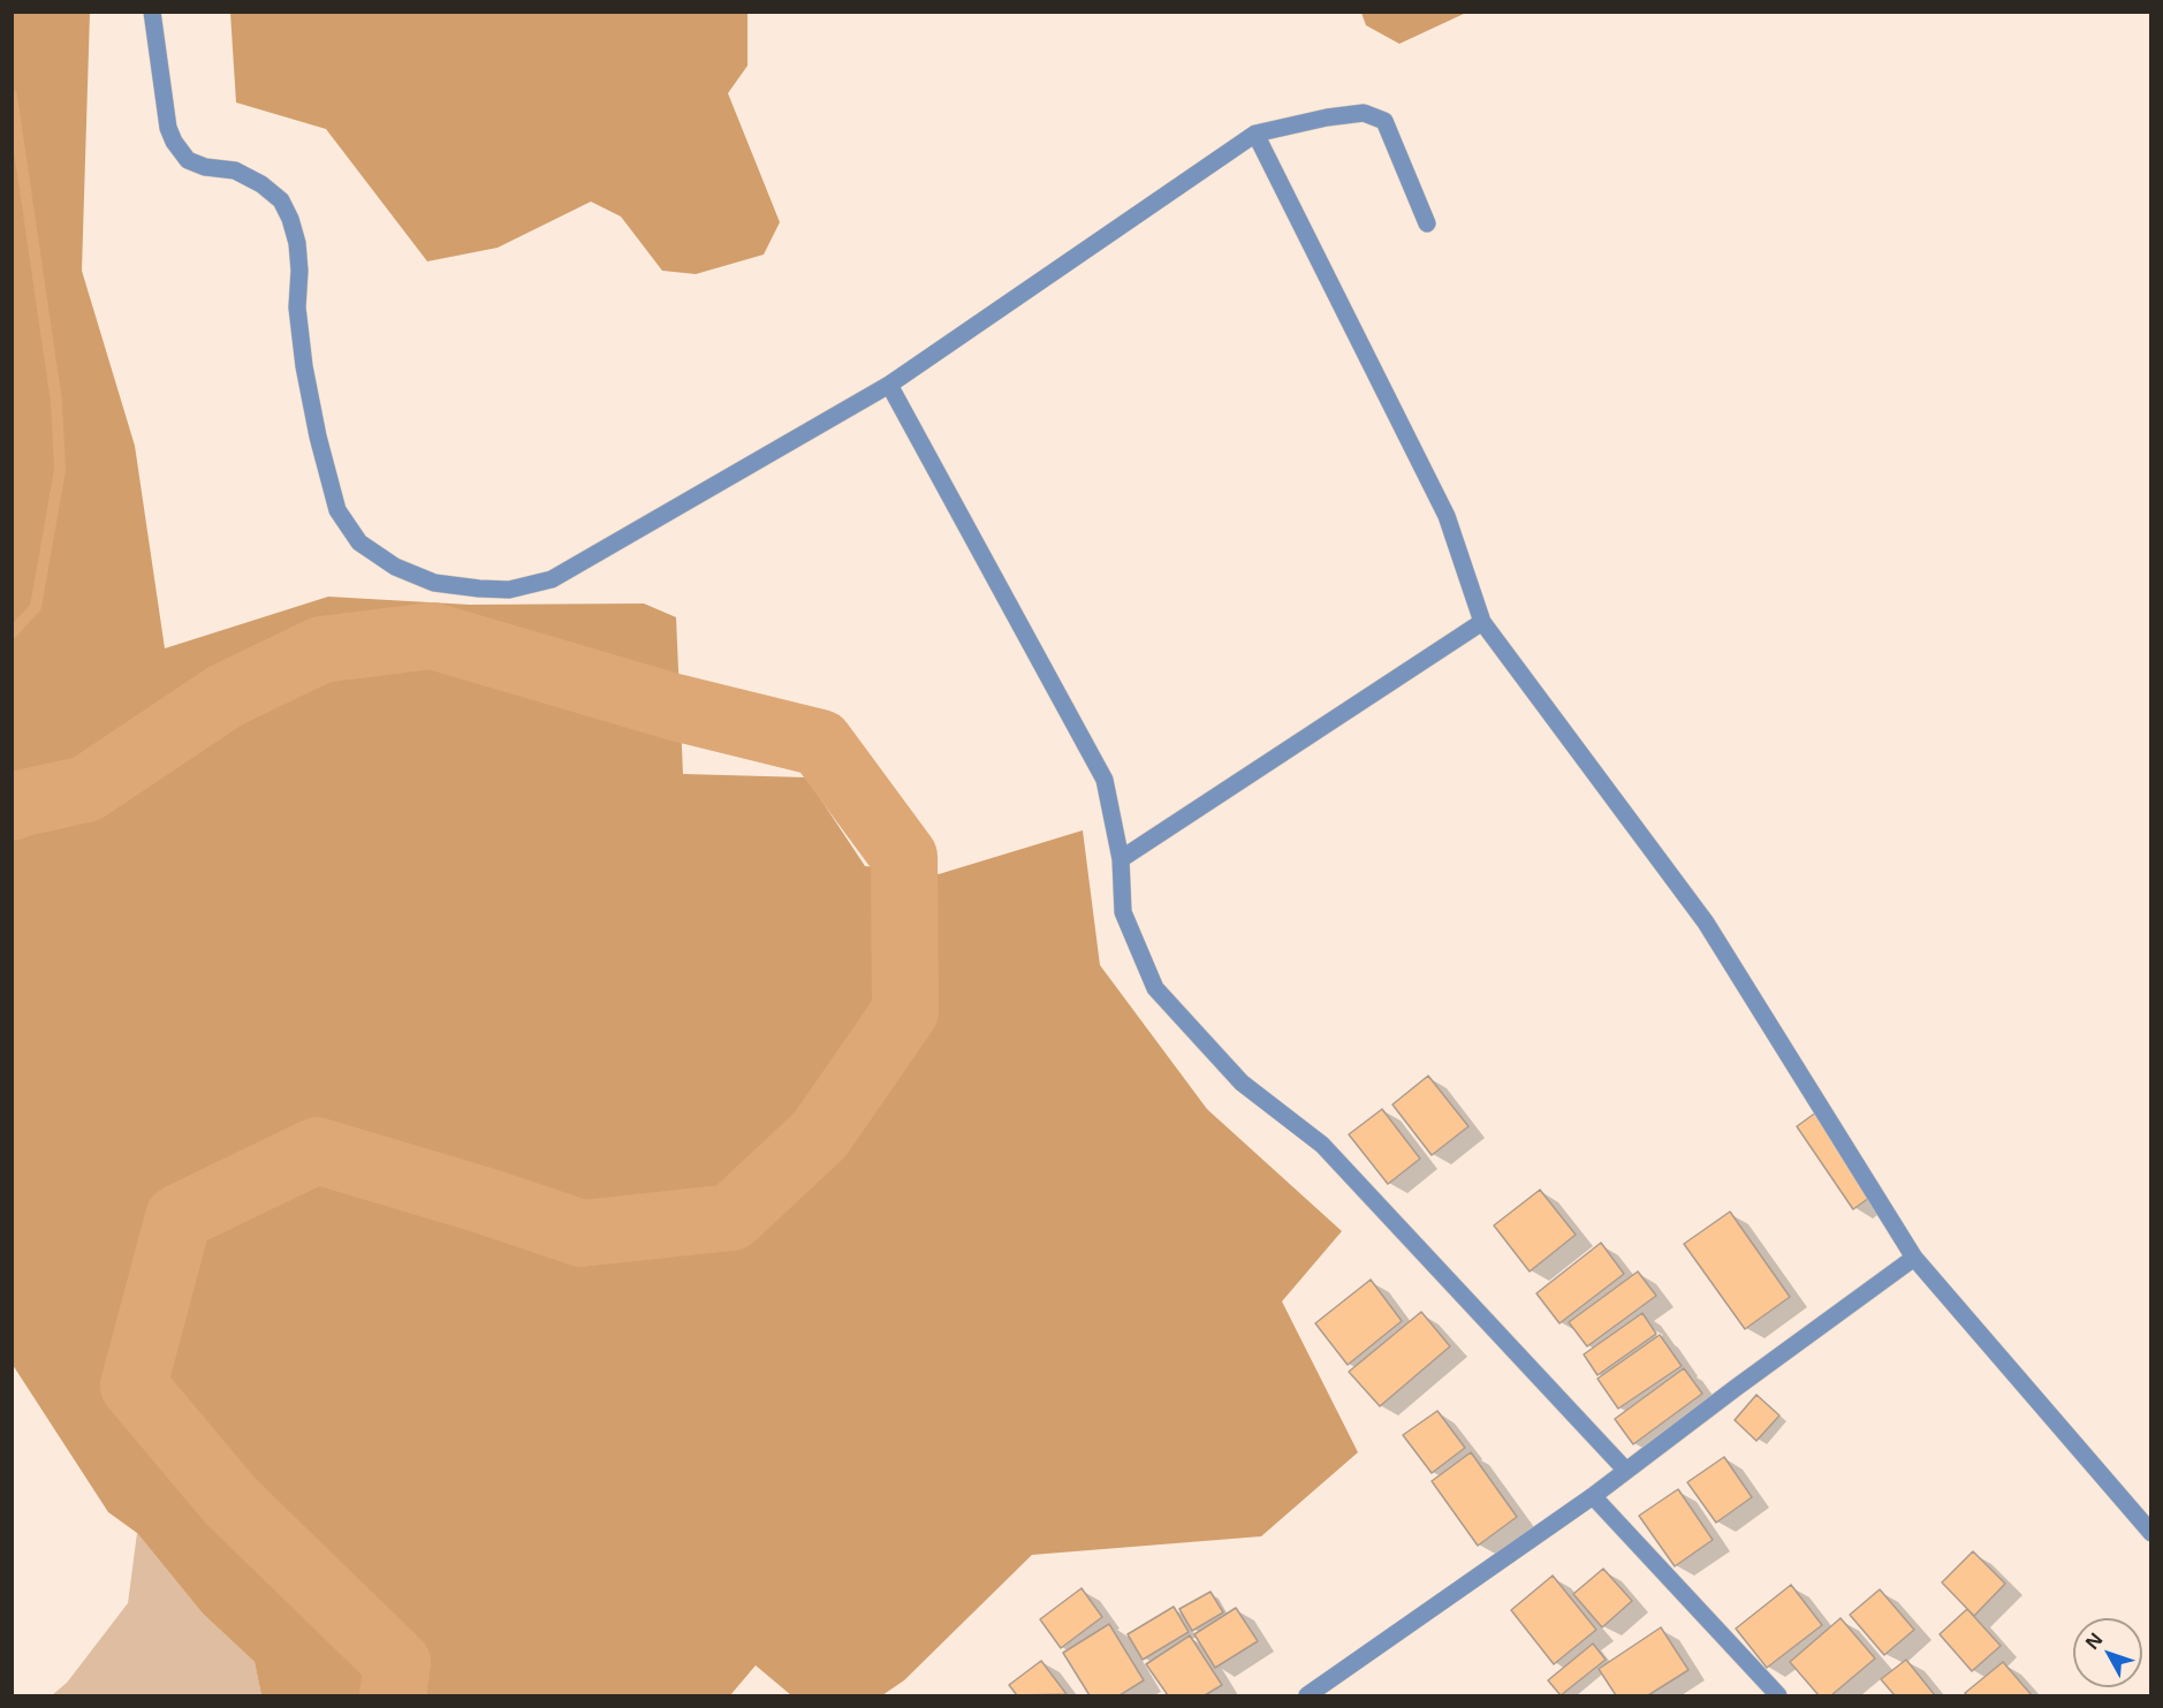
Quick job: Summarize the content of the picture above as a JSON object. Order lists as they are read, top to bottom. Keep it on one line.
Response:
{"north":"top left"}
